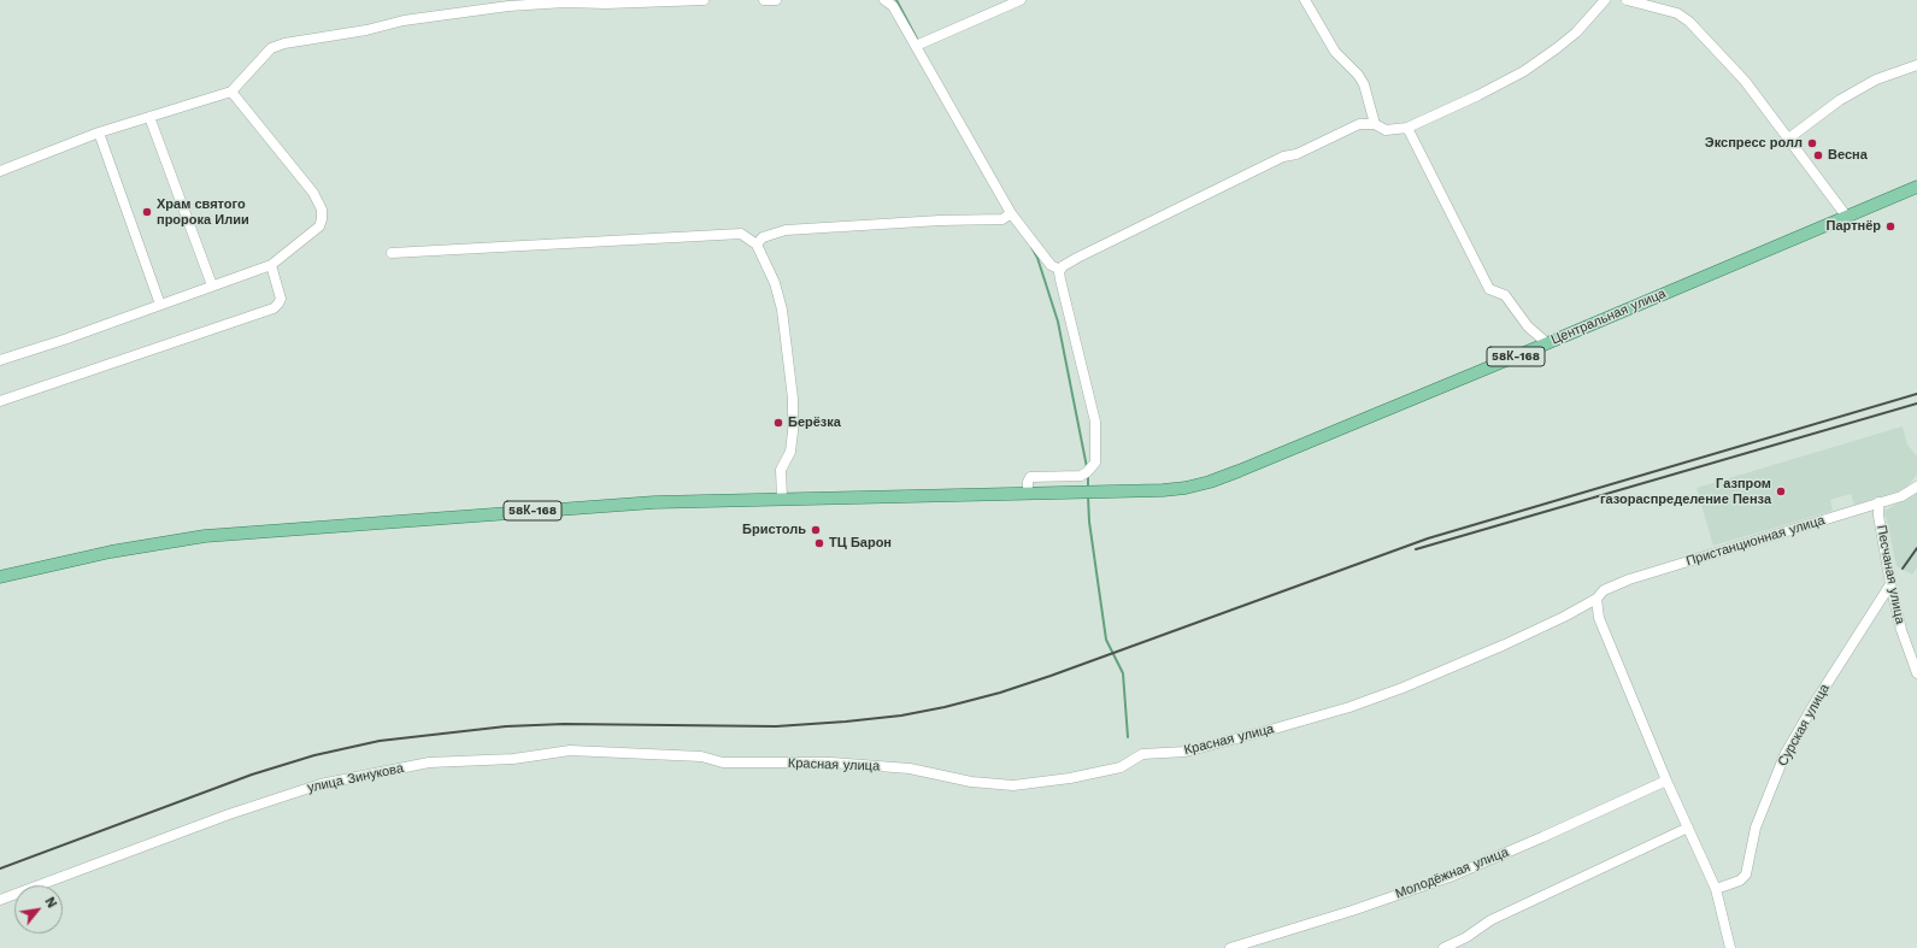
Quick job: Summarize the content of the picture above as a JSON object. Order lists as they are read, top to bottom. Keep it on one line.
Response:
{"streets":{"main road":["Центральная улица","58К-168"],"street":["Пристанционная улица","Песчаная улица","Сурская улица","Красная улица","улица Зинукова","Молодёжная улица"]},"crossings":[["Центральная улица","58К-168"],["Пристанционная улица","Песчаная улица"],["Пристанционная улица","Красная улица"],["Песчаная улица","Сурская улица"],["Красная улица","улица Зинукова"]],"places":["Экспресс ролл","Весна","Храм святого пророка Илии","Партнёр","Берёзка","Газпром газораспределение Пенза","Бристоль","ТЦ Барон"],"north":"top right"}
